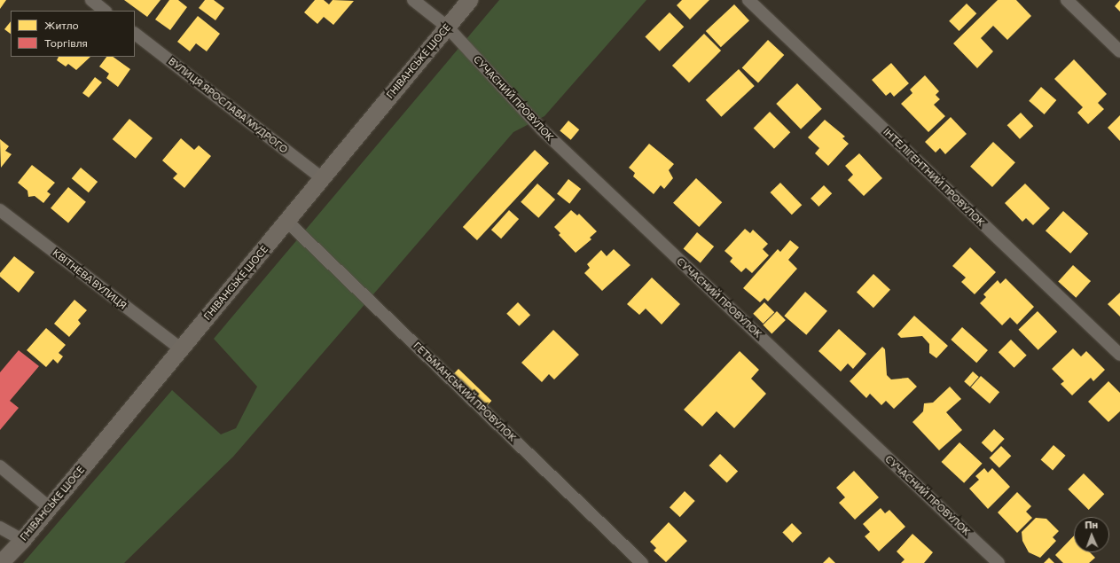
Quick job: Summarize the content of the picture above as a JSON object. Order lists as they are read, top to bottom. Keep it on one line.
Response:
{"streets":{"main road":["ГНІВАНСЬКЕ ШОСЕ"],"street":["СУЧАСНИЙ ПРОВУЛОК","ВУЛИЦЯ ЯРОСЛАВА МУДРОГО","ІНТЕЛІГЕНТНИЙ ПРОВУЛОК","КВІТНЕВА ВУЛИЦЯ","ГЕТЬМАНСЬКИЙ ПРОВУЛОК"]},"crossings":[["ГНІВАНСЬКЕ ШОСЕ","СУЧАСНИЙ ПРОВУЛОК"],["ГНІВАНСЬКЕ ШОСЕ","ВУЛИЦЯ ЯРОСЛАВА МУДРОГО"],["ГНІВАНСЬКЕ ШОСЕ","КВІТНЕВА ВУЛИЦЯ"],["ГНІВАНСЬКЕ ШОСЕ","ГЕТЬМАНСЬКИЙ ПРОВУЛОК"]],"legend":["Житло","Торгівля"],"north":"top"}
